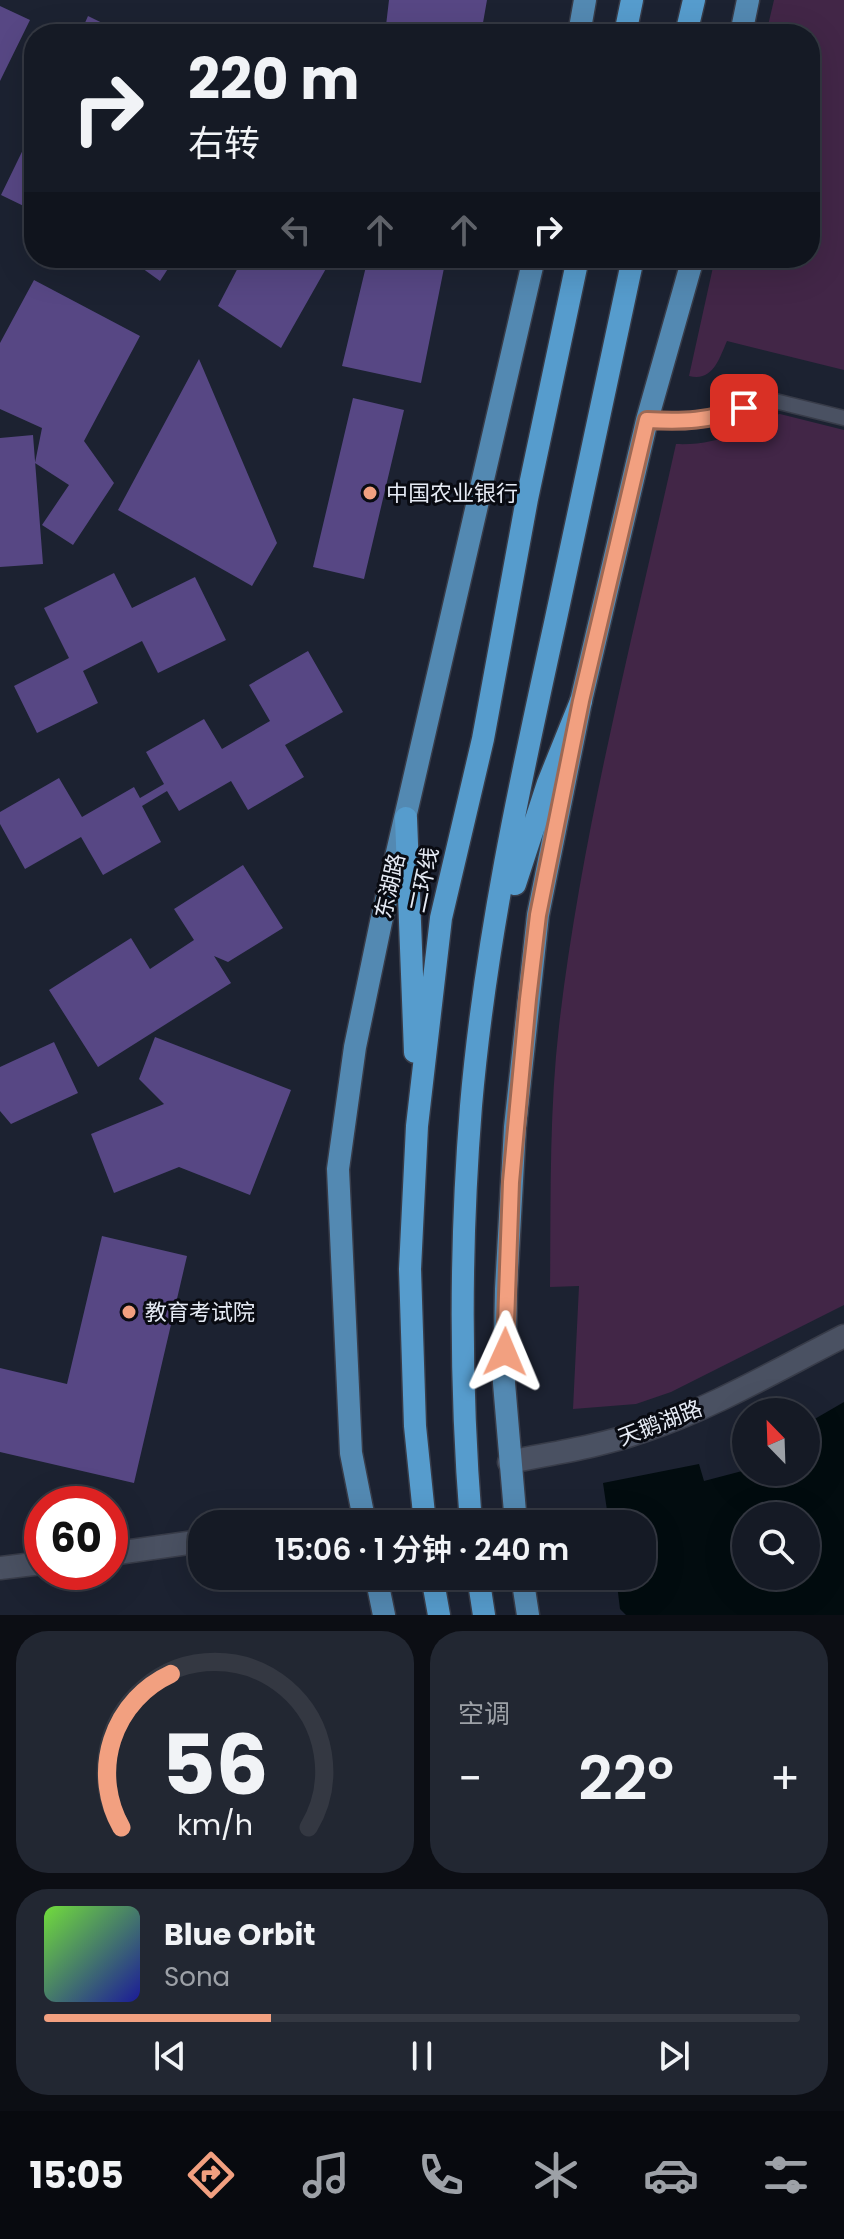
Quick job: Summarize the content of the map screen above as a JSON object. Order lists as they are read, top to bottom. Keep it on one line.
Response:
{"streets":{"highway":["二环线"],"main road":["东湖路"],"street":["天鹅湖路"]},"places":["中国农业银行","教育考试院"],"north":"top left","page":{"turn":["220 m","右转"],"limit":"60","trip":"15:06 · 1 分钟 · 240 m","tile":"空调","heat":["−","22°","+"],"song":["Blue Orbit","Sona"],"tabs":"15:05","gauge":["56","km/h"]}}
